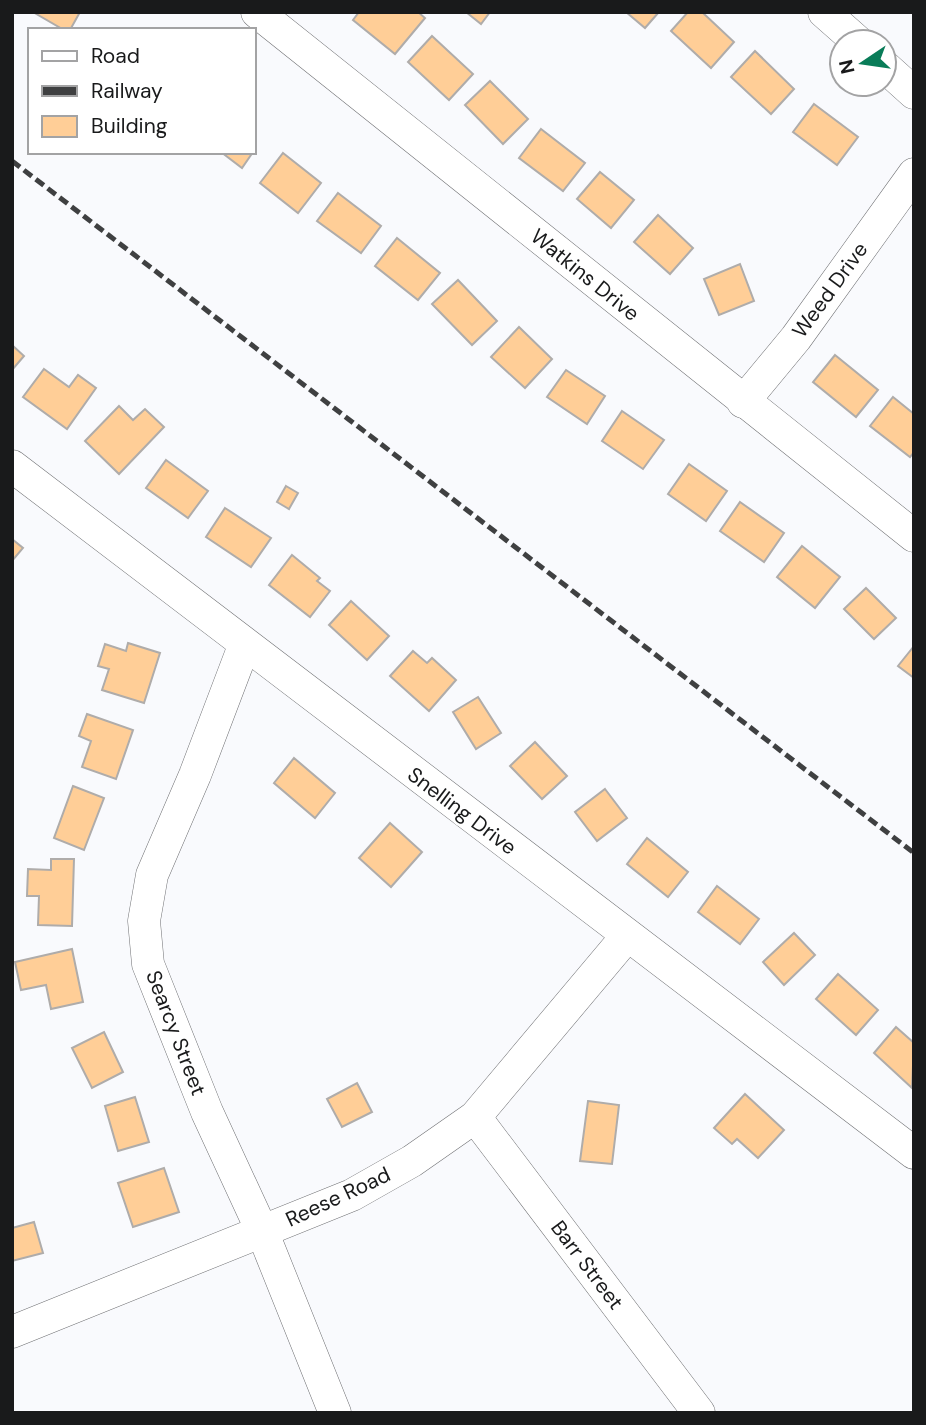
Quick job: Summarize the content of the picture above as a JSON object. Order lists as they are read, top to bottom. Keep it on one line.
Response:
{"streets":{"street":["Watkins Drive","Weed Drive","Snelling Drive","Searcy Street","Reese Road","Barr Street"]},"crossings":[["Watkins Drive","Weed Drive"],["Snelling Drive","Searcy Street"],["Snelling Drive","Reese Road"],["Searcy Street","Reese Road"],["Reese Road","Barr Street"]],"legend":["Road","Railway","Building"],"north":"left"}
